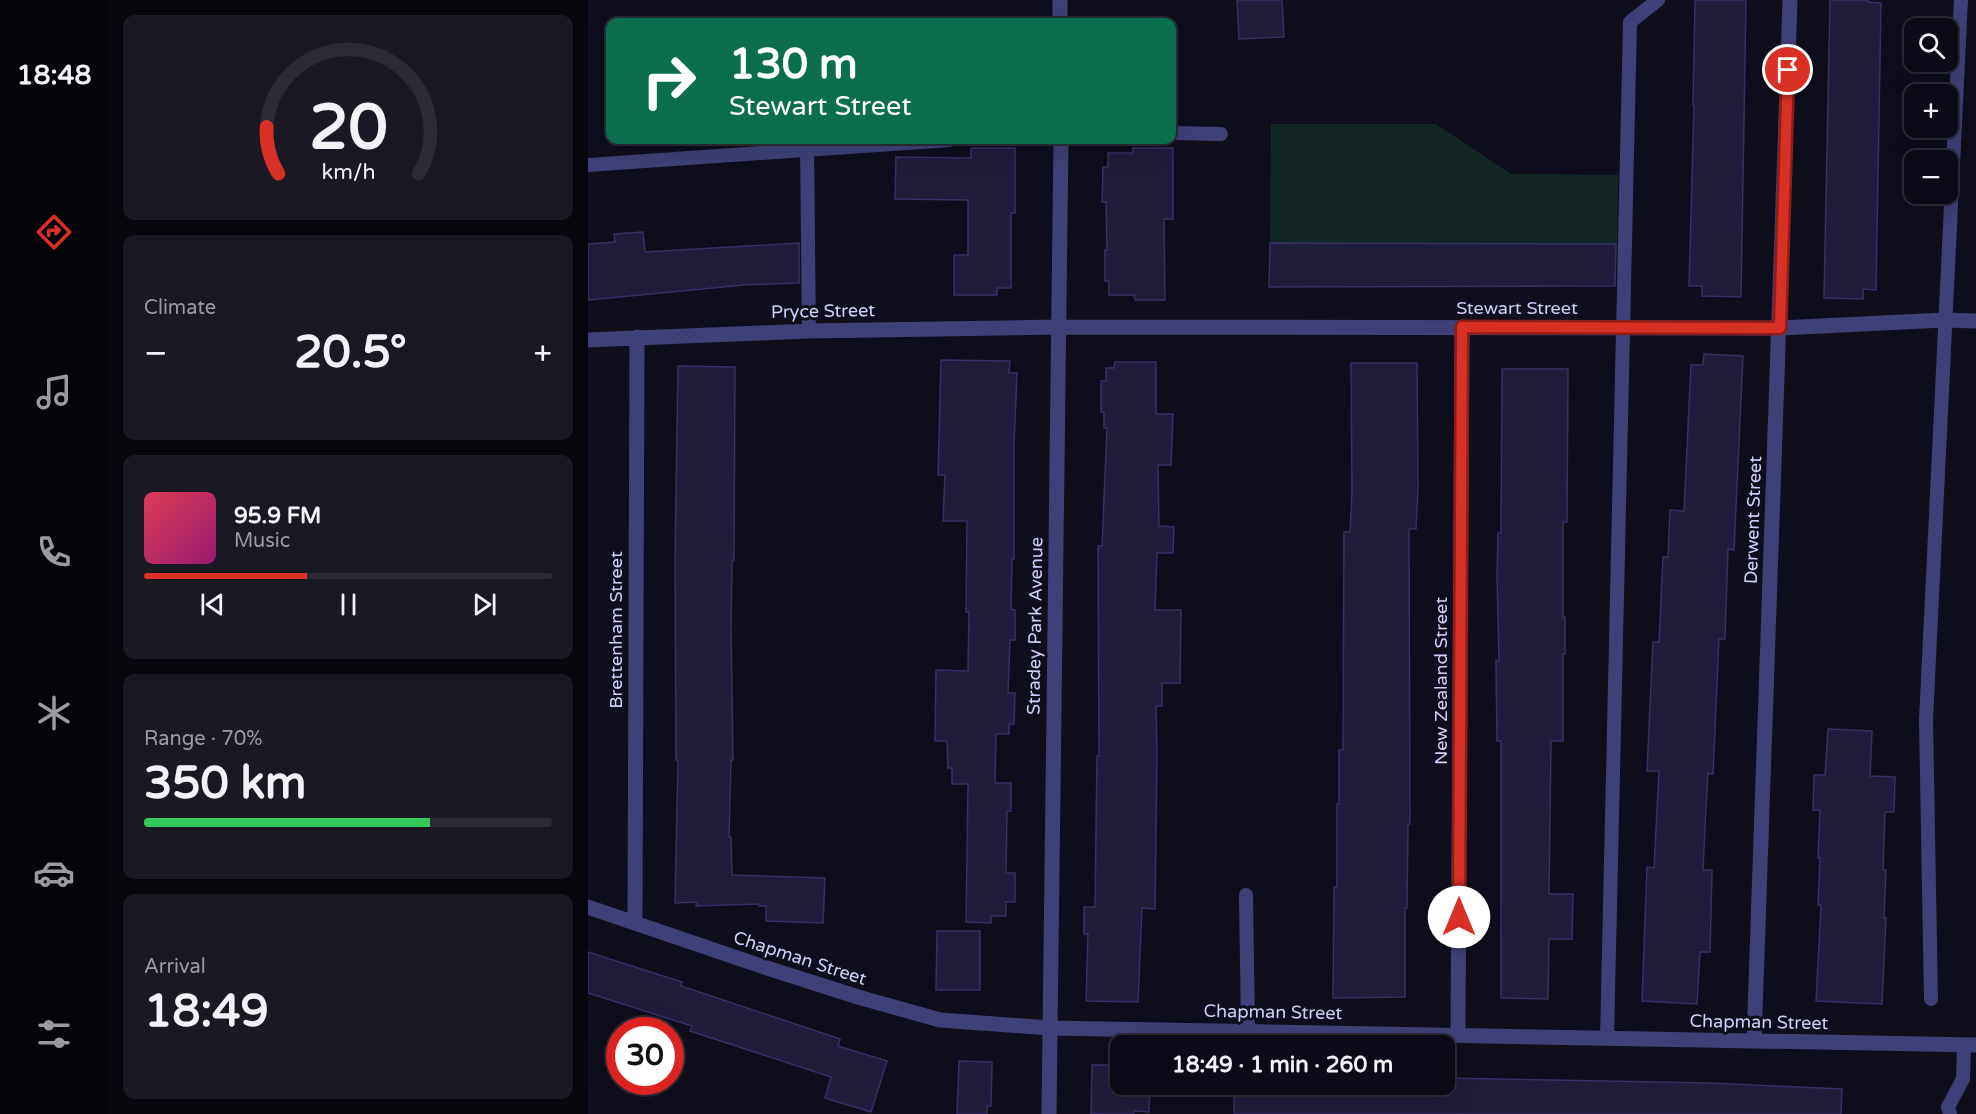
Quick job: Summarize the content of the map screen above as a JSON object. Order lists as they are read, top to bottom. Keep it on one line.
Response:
{"streets":{"street":["Stewart Street","Pryce Street","Derwent Street","Stradey Park Avenue","Brettenham Street","New Zealand Street","Chapman Street"]},"crossings":[["Stewart Street","Pryce Street"],["Stewart Street","Derwent Street"],["Stewart Street","Stradey Park Avenue"],["Stewart Street","New Zealand Street"],["Pryce Street","Stradey Park Avenue"],["Pryce Street","Brettenham Street"],["Derwent Street","Chapman Street"],["Stradey Park Avenue","Chapman Street"],["Brettenham Street","Chapman Street"],["New Zealand Street","Chapman Street"]],"page":{"tabs":"18:48","map_buttons":["+","−"],"turn":["130 m","Stewart Street"],"tile":["Climate",["Range · 70%","350 km"],["Arrival","18:49"]],"heat":["−","20.5°","+"],"song":["95.9 FM","Music"],"limit":"30","trip":"18:49 · 1 min · 260 m","gauge":["20","km/h"]}}
